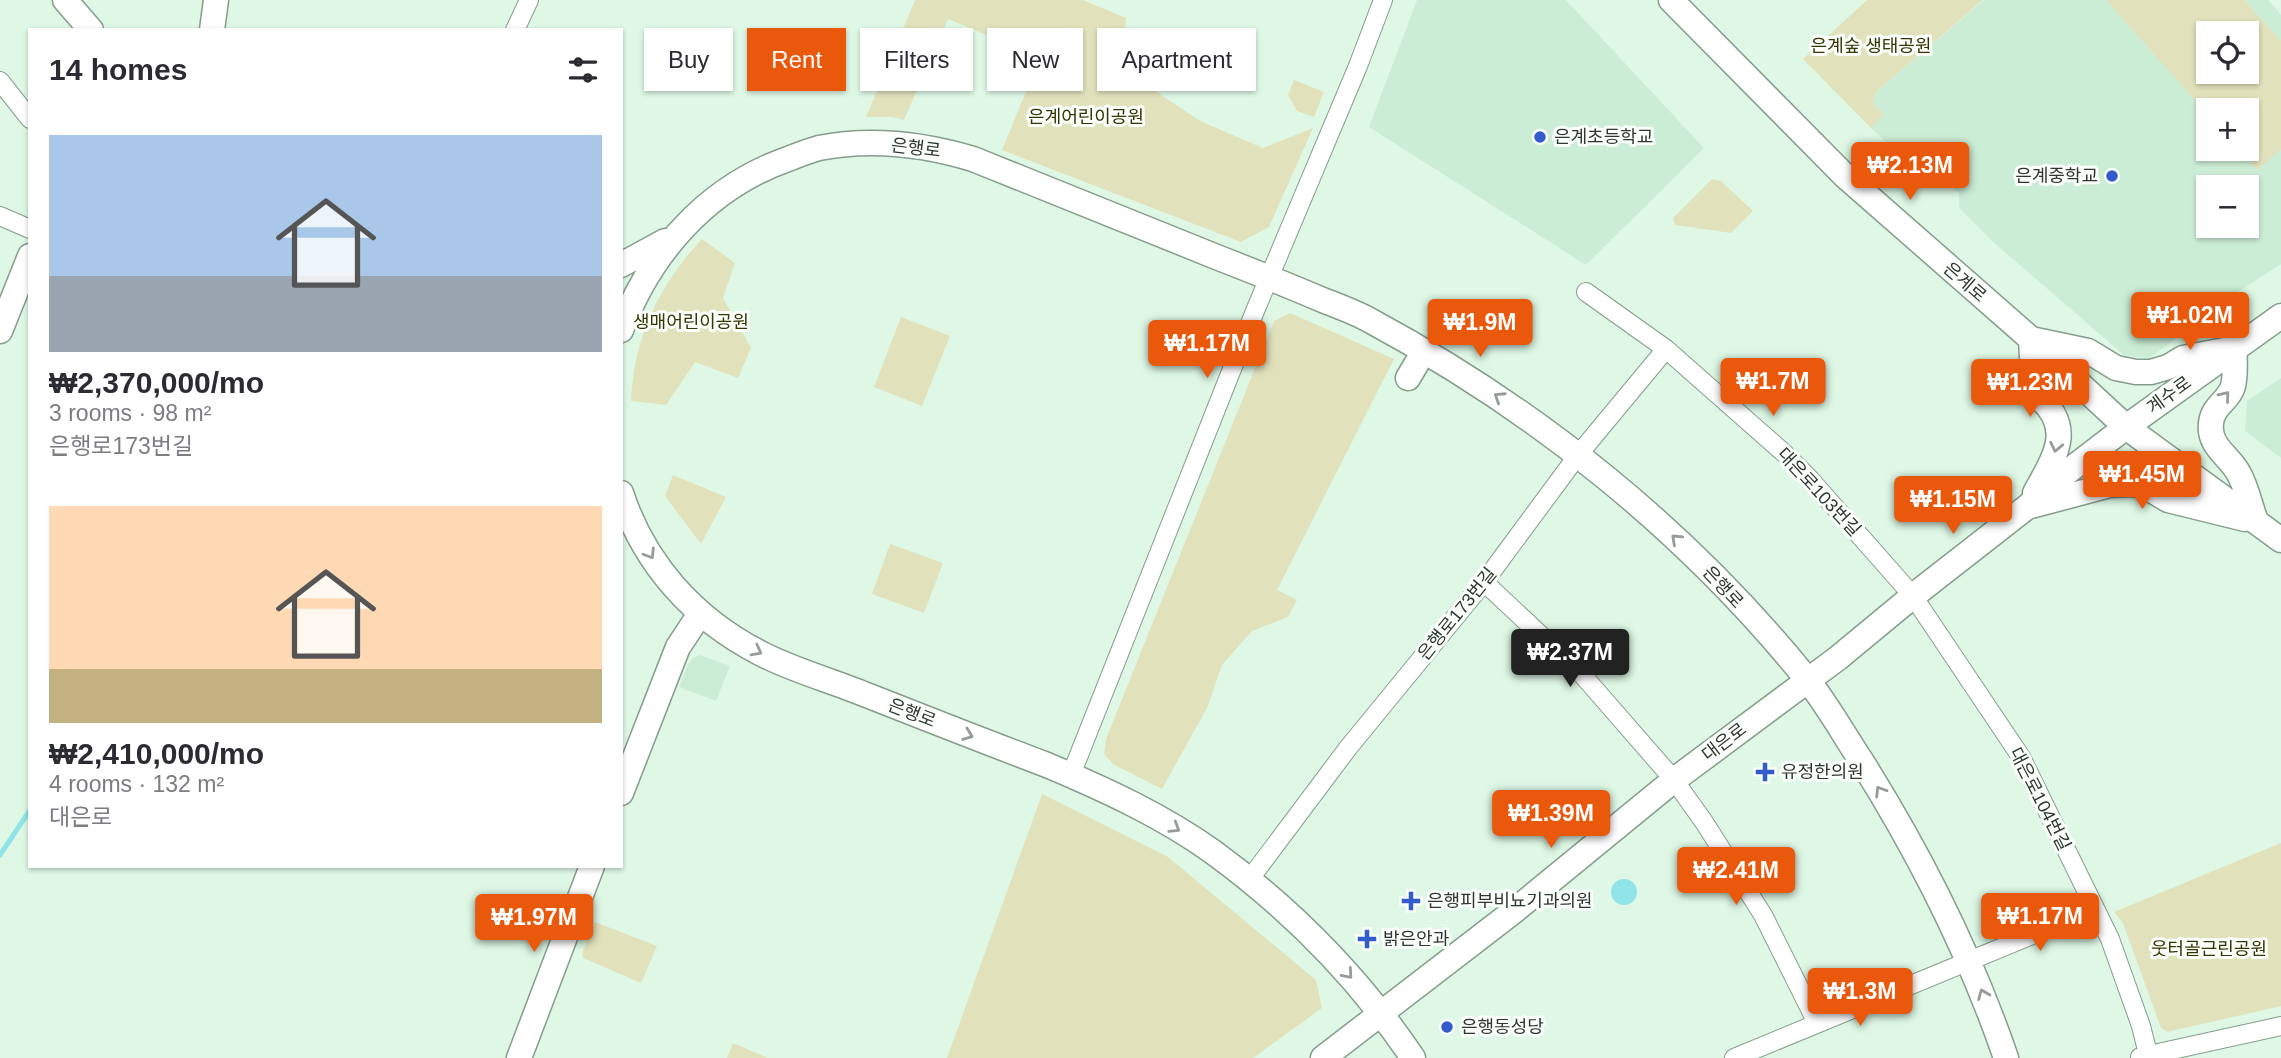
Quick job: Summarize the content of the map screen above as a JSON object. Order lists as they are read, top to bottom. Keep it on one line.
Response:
{"streets":{"street":["은행로","은계로","계수로","대은로103번길","은행로173번길","대은로","대은로104번길"]},"crossings":[["은행로","은행로173번길"],["은행로","대은로"],["은계로","계수로"],["은계로","대은로"],["계수로","대은로"],["대은로103번길","은행로173번길"],["대은로103번길","대은로"],["대은로103번길","대은로104번길"],["대은로","대은로104번길"]],"parks":["은계숲 생태공원","은계어린이공원","생매어린이공원","웃터골근린공원"],"places":{"other":["은계초등학교","은계중학교","은행동성당"],"health":["유정한의원","은행피부비뇨기과의원","밝은안과"]},"page":{"map_buttons":["+","−"],"chip":["Buy","Rent","Filters","New","Apartment"],"heading":"14 homes","list":[{"name":"₩2,370,000/mo","note":"3 rooms · 98 m² · 은행로173번길"},{"name":"₩2,410,000/mo","note":"4 rooms · 132 m² · 대은로"}],"price":["₩2.13M","₩1.02M","₩1.9M","₩1.17M","₩1.7M","₩1.23M","₩1.45M","₩1.15M","₩2.37M","₩1.39M","₩2.41M","₩1.17M","₩1.97M","₩1.3M"]}}
